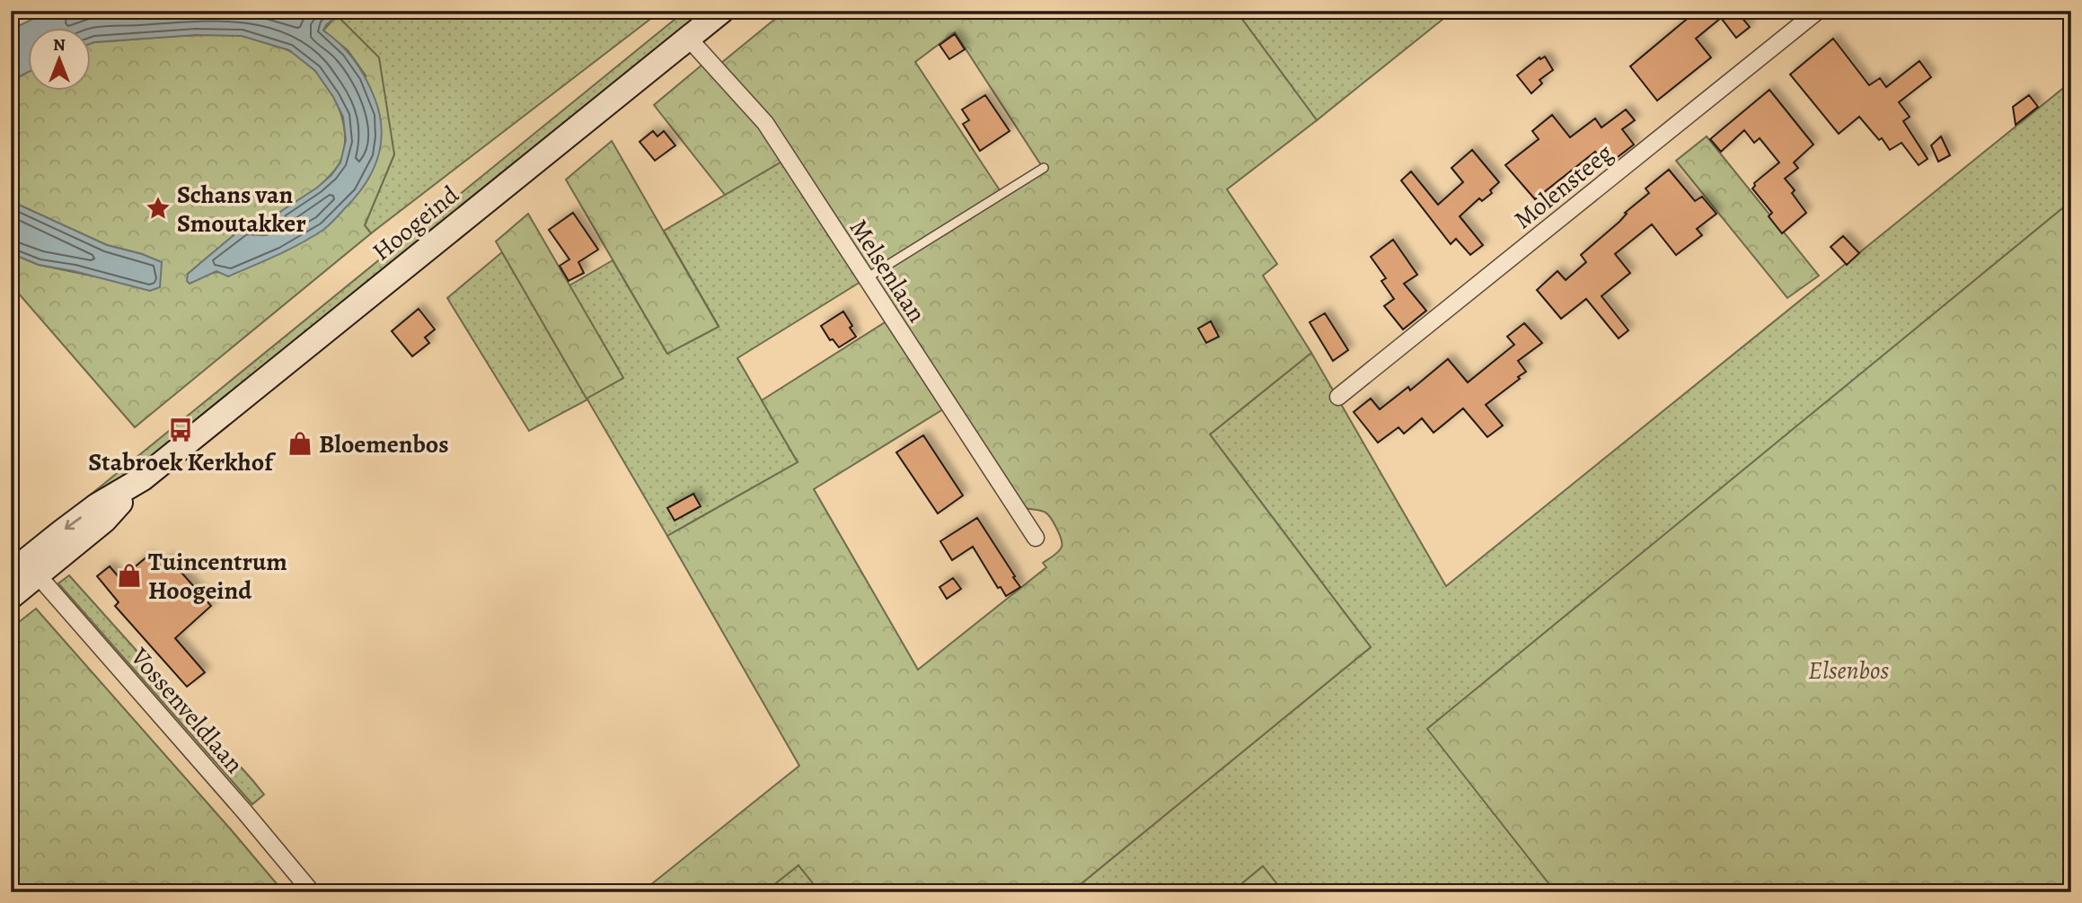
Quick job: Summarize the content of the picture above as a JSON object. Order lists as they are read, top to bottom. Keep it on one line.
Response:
{"streets":{"main road":["Hoogeind"],"street":["Molensteeg","Melsenlaan","Vossenveldlaan"]},"crossings":[["Hoogeind","Melsenlaan"],["Hoogeind","Vossenveldlaan"]],"parks":["Elsenbos"],"places":{"place":["Schans van Smoutakker"],"bus stop":["Stabroek Kerkhof"],"shop":["Bloemenbos","Tuincentrum Hoogeind"]},"north":"top"}
